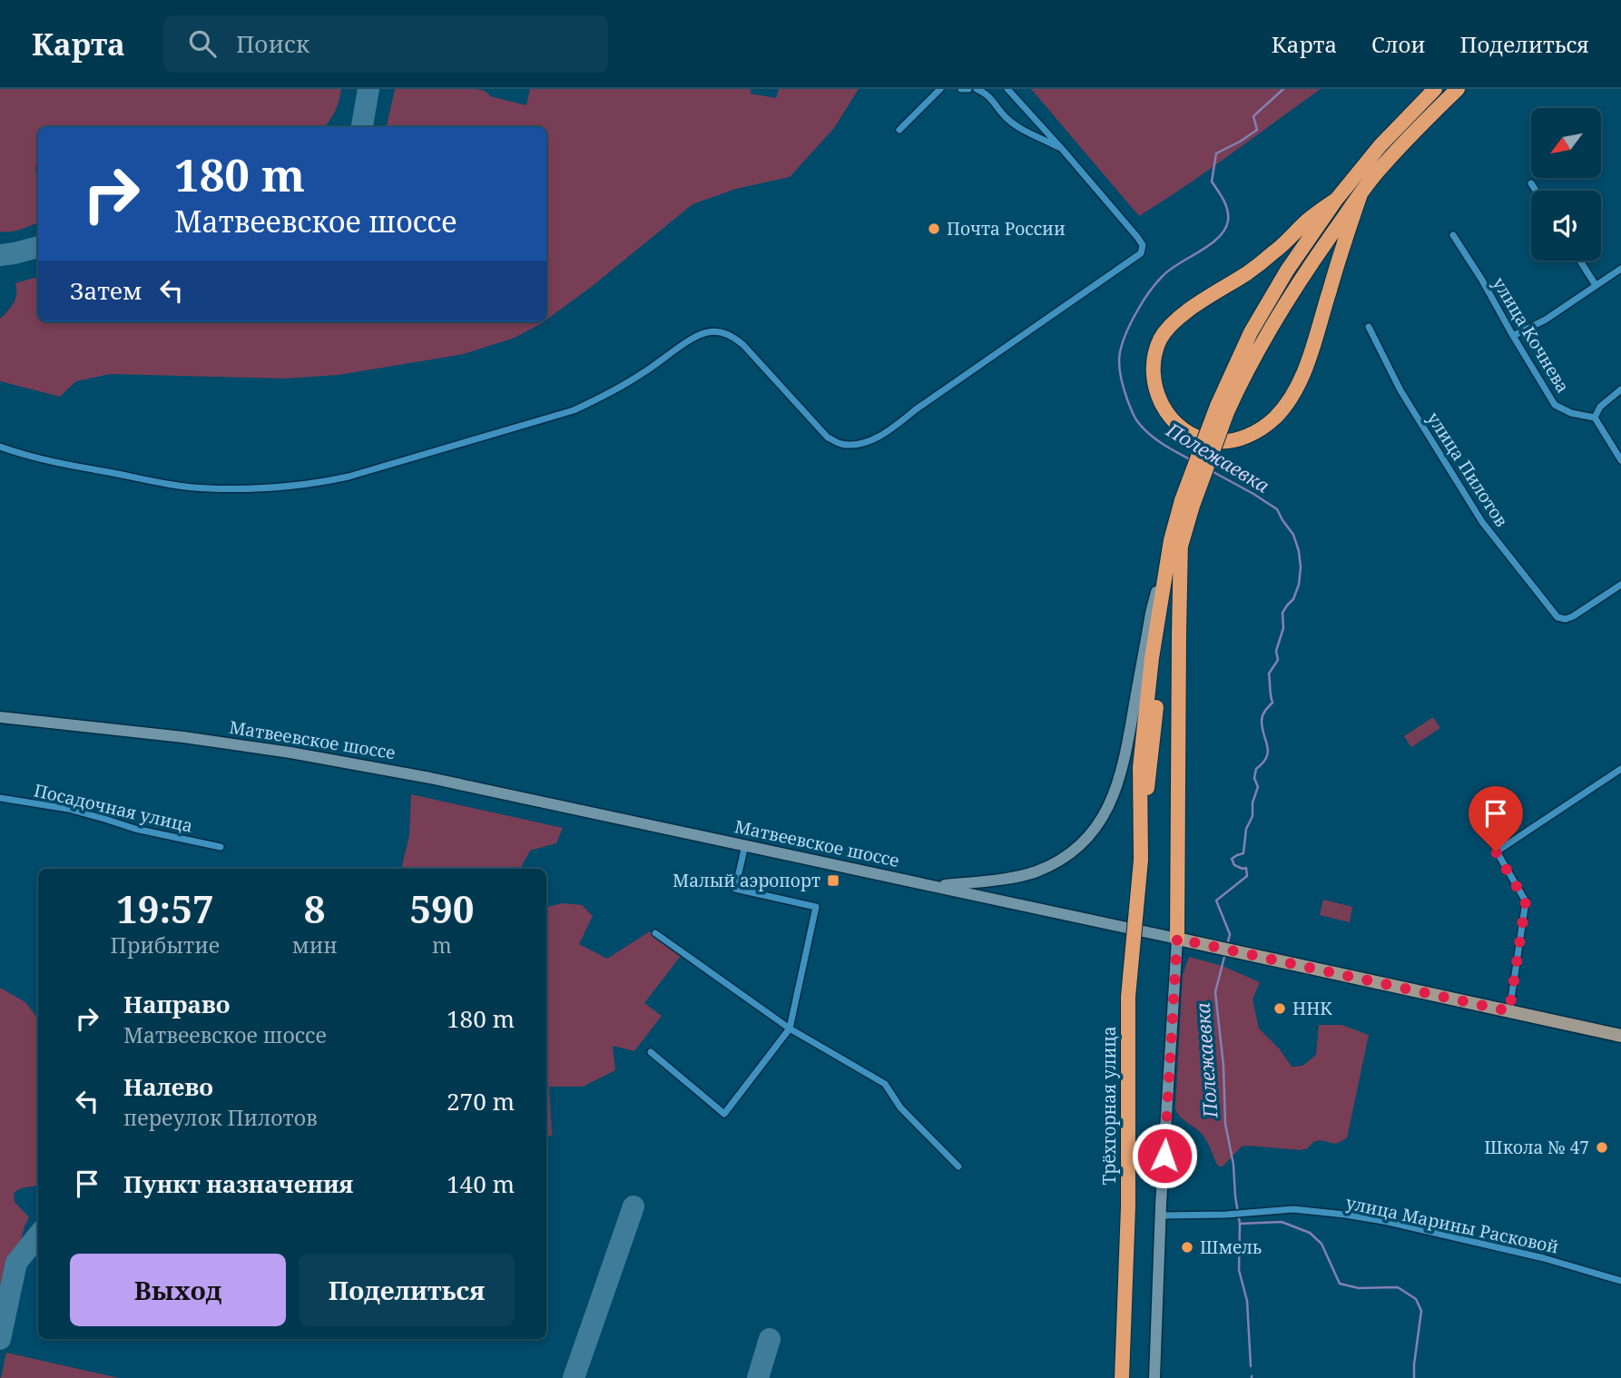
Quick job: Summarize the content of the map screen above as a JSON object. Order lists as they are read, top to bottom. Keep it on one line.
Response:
{"streets":{"highway":["Трёхгорная улица"],"main road":["Матвеевское шоссе"],"street":["улица Кочнева","улица Пилотов","Посадочная улица","улица Марины Расковой"]},"water":["Полежаевка"],"places":{"other":["Почта России","ННК","Школа № 47","Шмель"],"transit":["Малый аэропорт"]},"north":"bottom left","page":{"header":"Карта","search":"Поиск","nav":["Карта","Слои","Поделиться"],"turn":["180 m","Матвеевское шоссе"],"then":"Затем","eta":["19:57","Прибытие","8","мин","590","m"],"list":[{"name":"Направо","note":"Матвеевское шоссе","value":"180 m"},{"name":"Налево","note":"переулок Пилотов","value":"270 m"},{"name":"Пункт назначения","value":"140 m"}],"buttons":["Выход","Поделиться"]}}
